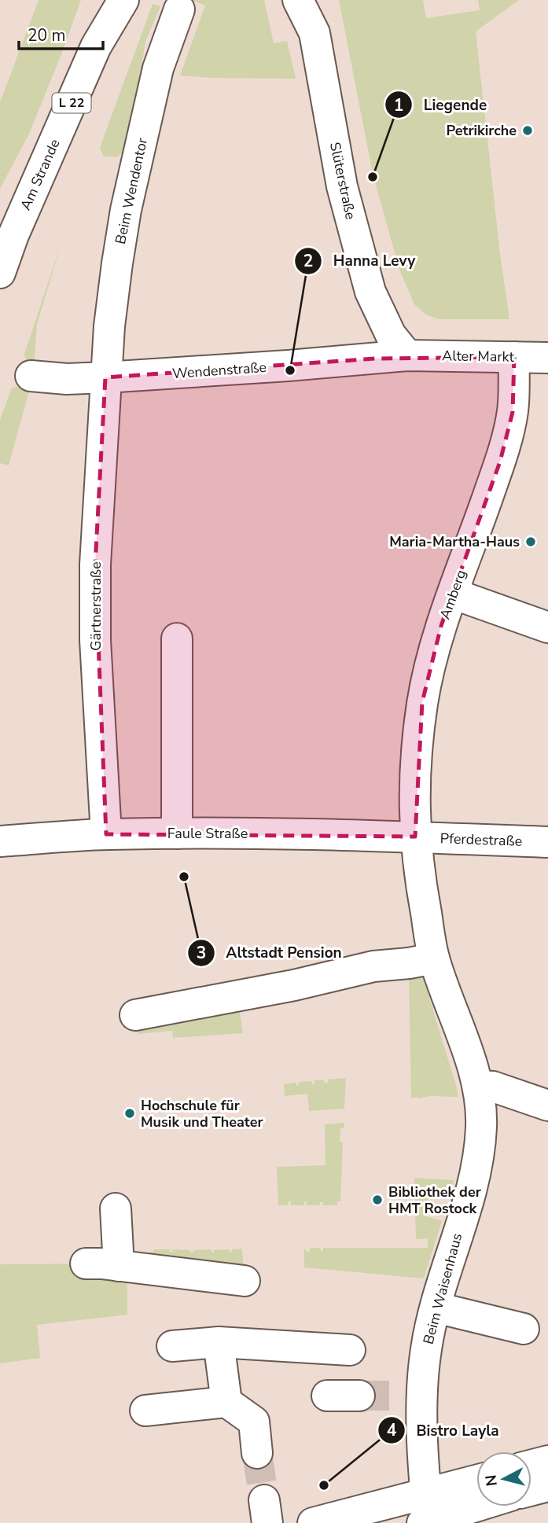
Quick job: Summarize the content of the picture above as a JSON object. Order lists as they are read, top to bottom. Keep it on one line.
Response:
{"streets":{"street":["L 22","Am Strande","Slüterstraße","Beim Wendentor","Alter Markt","Wendenstraße","Amberg","Gärtnerstraße","Faule Straße","Pferdestraße","Beim Waisenhaus"]},"crossings":[["Slüterstraße","Alter Markt"],["Slüterstraße","Wendenstraße"],["Beim Wendentor","Wendenstraße"],["Beim Wendentor","Gärtnerstraße"],["Alter Markt","Wendenstraße"],["Alter Markt","Amberg"],["Wendenstraße","Gärtnerstraße"],["Amberg","Faule Straße"],["Amberg","Pferdestraße"],["Amberg","Beim Waisenhaus"],["Gärtnerstraße","Faule Straße"],["Faule Straße","Pferdestraße"]],"places":["Petrikirche","Liegende","Hanna Levy","Maria-Martha-Haus","Altstadt Pension","Hochschule für Musik und Theater","Bibliothek der HMT Rostock","Bistro Layla"],"scale_bar":"20 m","north":"left"}
